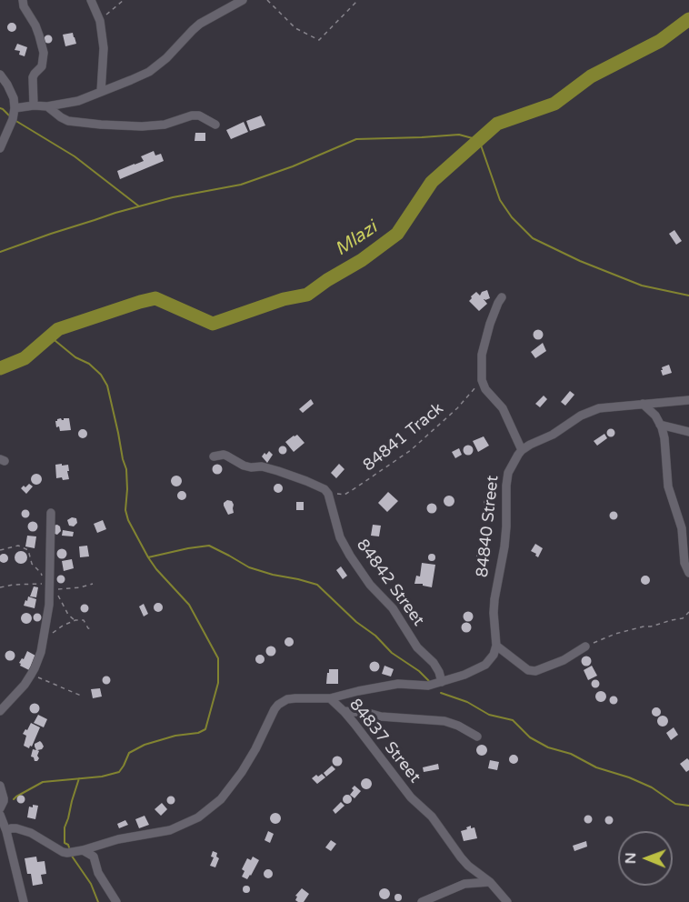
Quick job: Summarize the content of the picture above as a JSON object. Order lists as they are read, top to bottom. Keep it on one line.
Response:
{"streets":{"street":["84840 Street","84842 Street","84837 Street"],"path":["84841 Track"]},"crossings":[["84841 Track","84842 Street"]],"water":["Mlazi"],"north":"left"}
